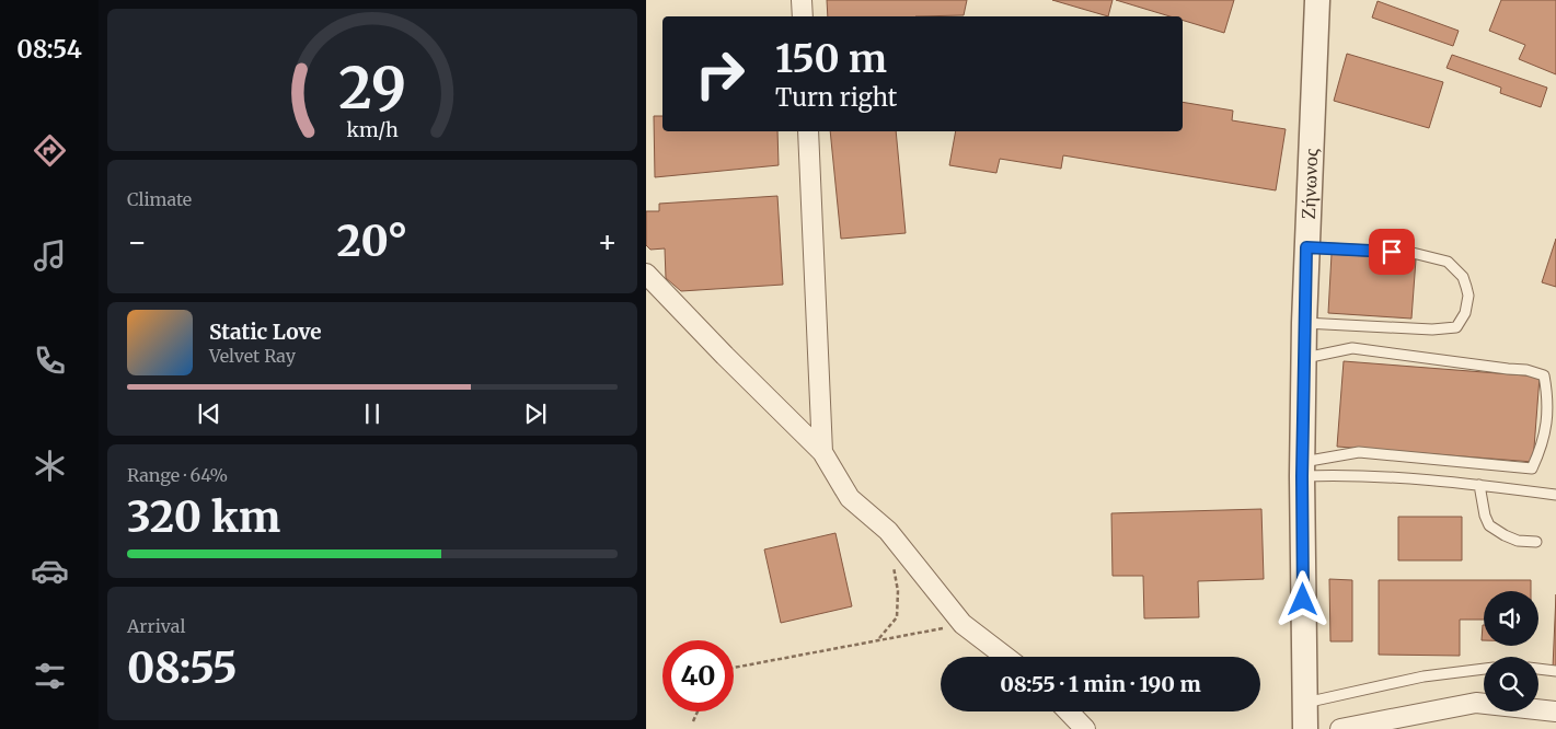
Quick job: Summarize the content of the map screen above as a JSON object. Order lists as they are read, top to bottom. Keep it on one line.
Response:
{"streets":{"street":["Ζήνωνος"]},"page":{"tabs":"08:54","turn":["150 m","Turn right"],"tile":["Climate",["Range · 64%","320 km"],["Arrival","08:55"]],"heat":["−","20°","+"],"song":["Static Love","Velvet Ray"],"limit":"40","trip":"08:55 · 1 min · 190 m","gauge":["29","km/h"]}}
